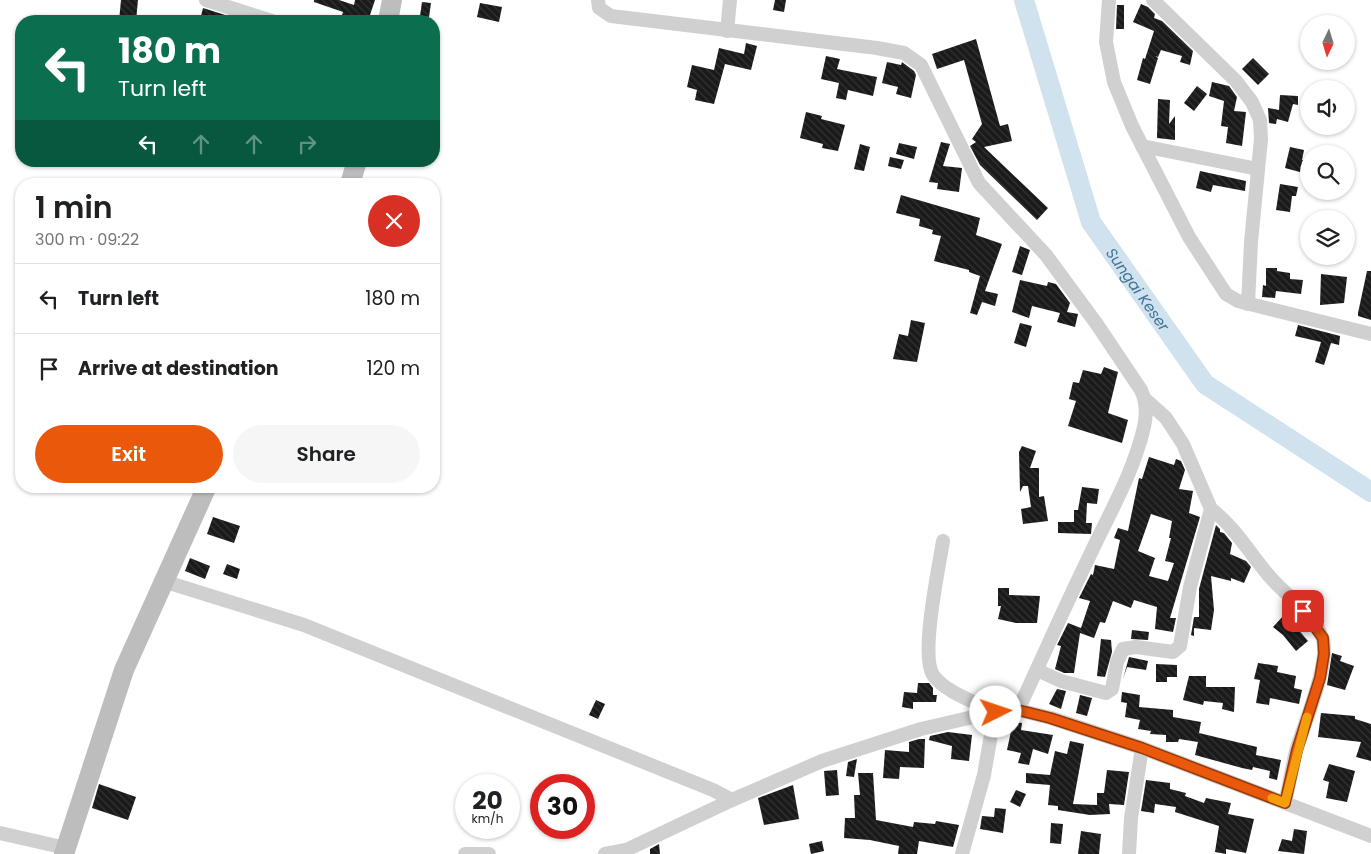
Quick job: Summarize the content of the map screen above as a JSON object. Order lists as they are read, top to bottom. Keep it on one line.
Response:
{"water":["Sungai Keser"],"north":"bottom","page":{"turn":["180 m","Turn left"],"heading":["1 min","300 m · 09:22"],"list":[{"name":"Turn left","value":"180 m"},{"name":"Arrive at destination","value":"120 m"}],"buttons":["Exit","Share"],"speed":"20 km/h","limit":"30"}}
